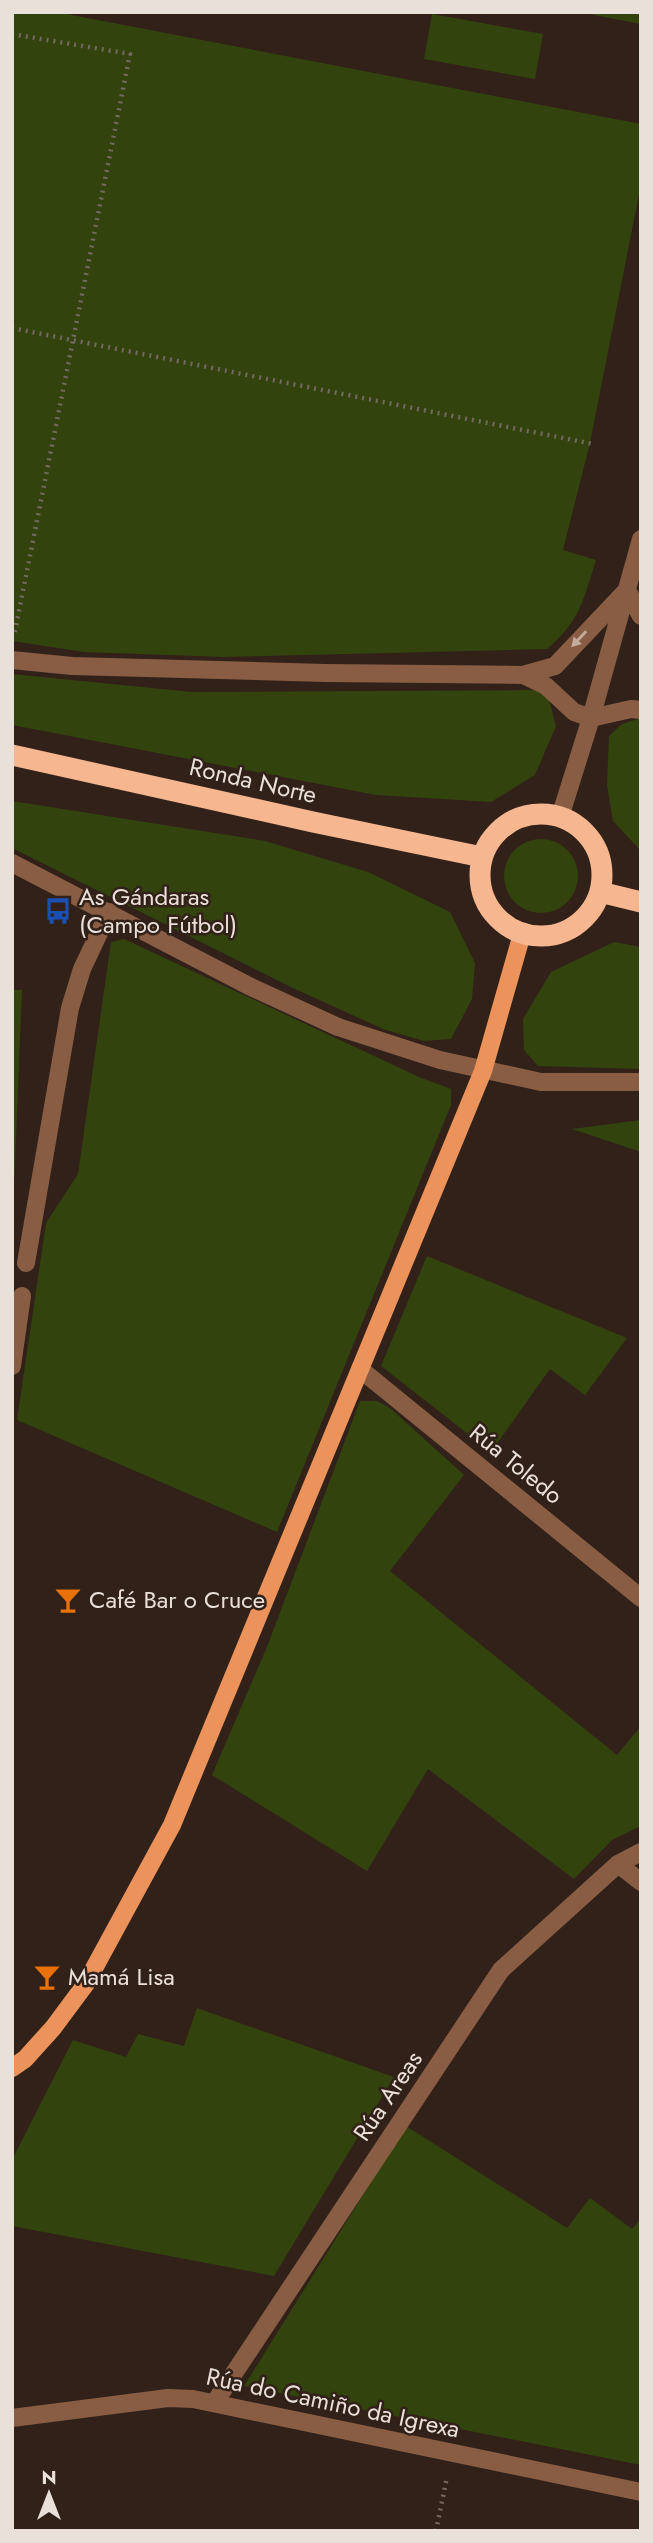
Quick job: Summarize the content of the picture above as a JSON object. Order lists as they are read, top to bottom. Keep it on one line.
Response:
{"streets":{"highway":["Ronda Norte"],"street":["Rúa Toledo","Rúa Areas","Rúa do Camiño da Igrexa"]},"crossings":[["Rúa Areas","Rúa do Camiño da Igrexa"]],"places":{"bus stop":["As Gándaras (Campo Fútbol)"],"bar":["Café Bar o Cruce","Mamá Lisa"]},"north":"top"}
